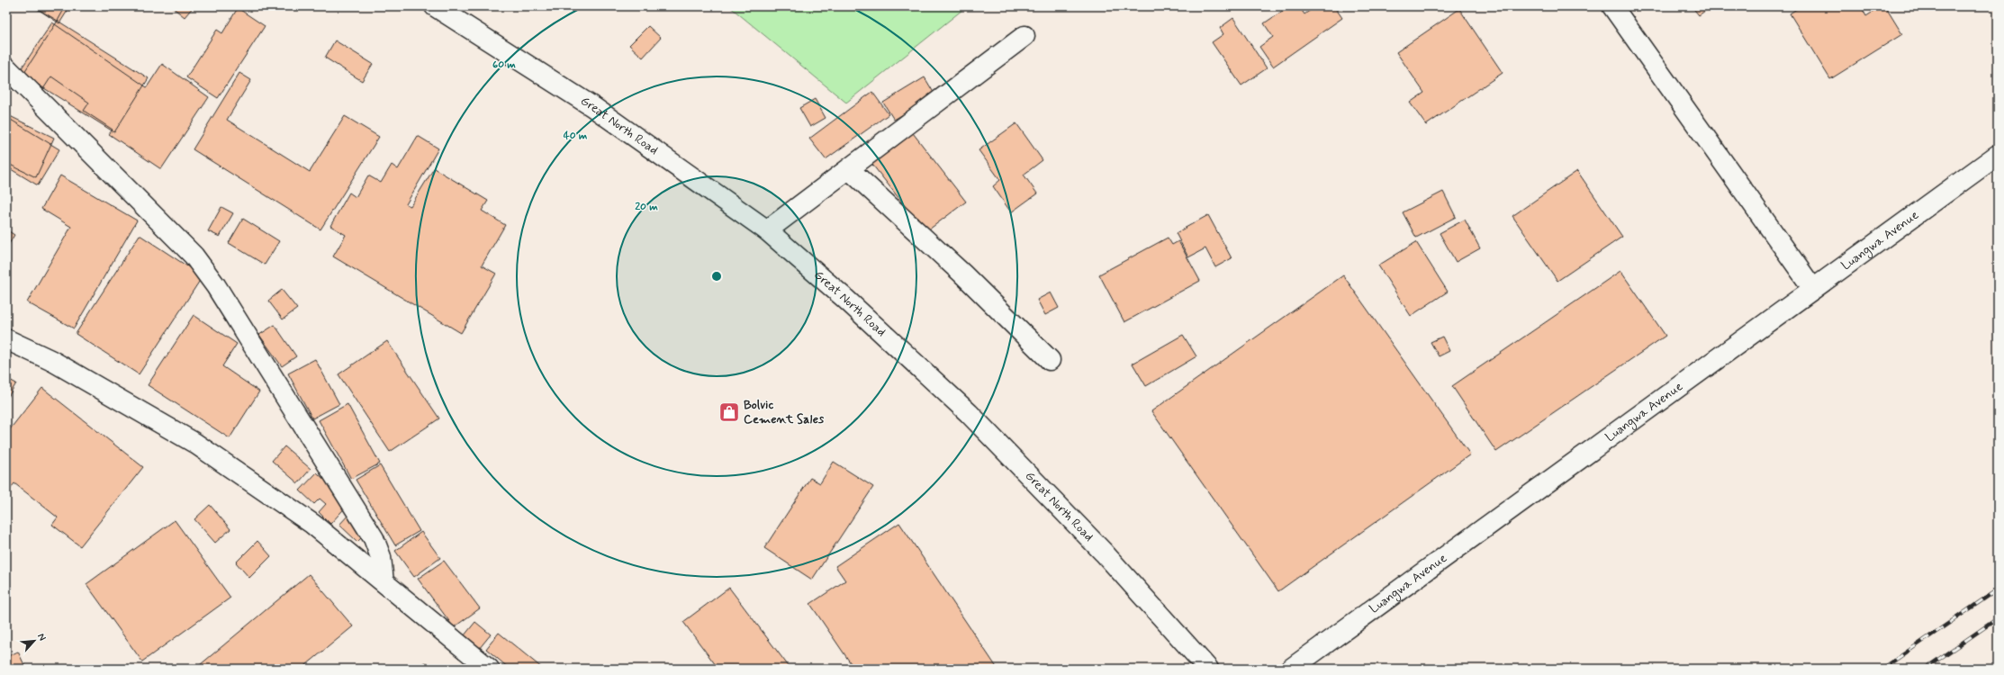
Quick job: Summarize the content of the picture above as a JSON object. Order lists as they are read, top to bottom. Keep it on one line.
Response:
{"streets":{"main road":["Great North Road","Luangwa Avenue"]},"places":{"shop":["Bolvic Cement Sales"]},"north":"top right","rings":["60 m","40 m","20 m"]}
